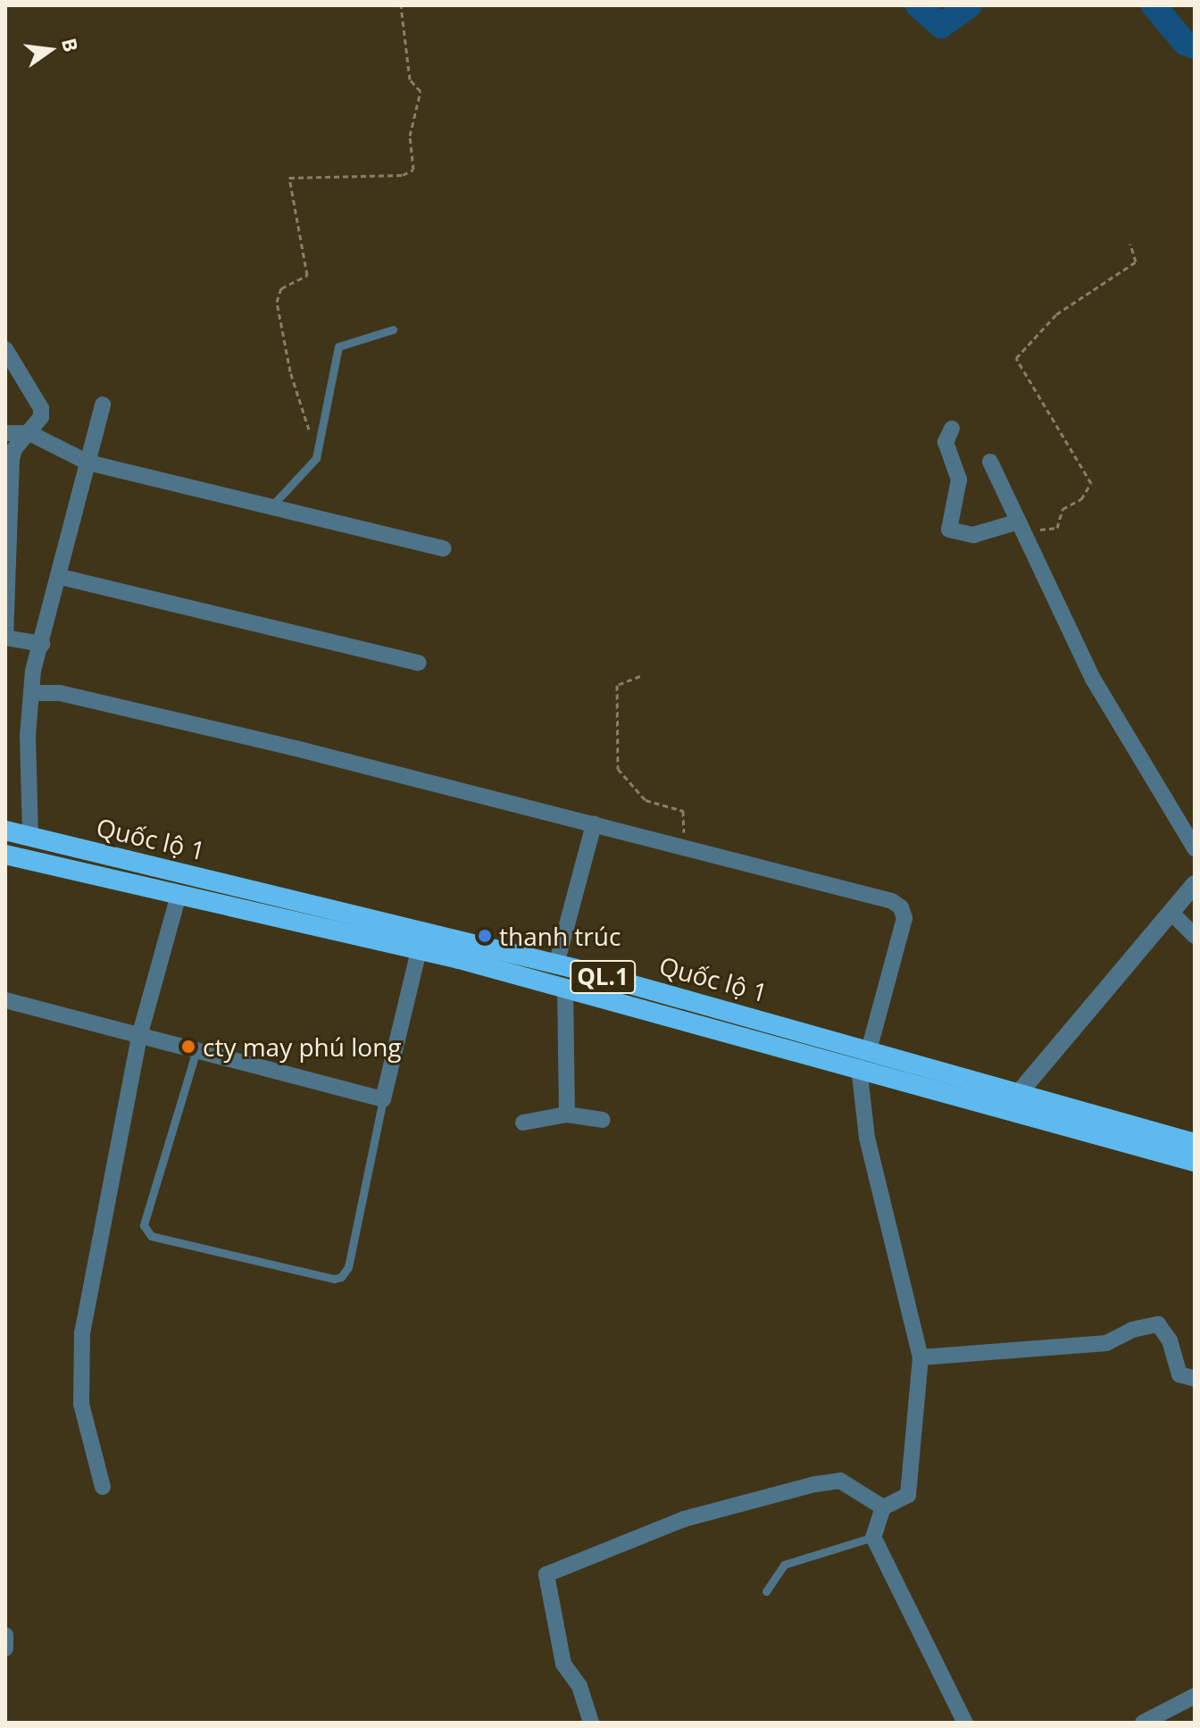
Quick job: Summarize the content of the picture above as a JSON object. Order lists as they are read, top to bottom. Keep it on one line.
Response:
{"streets":{"highway":["Quốc lộ 1","QL.1"]},"places":["thanh trúc","cty may phú long"],"north":"right"}
